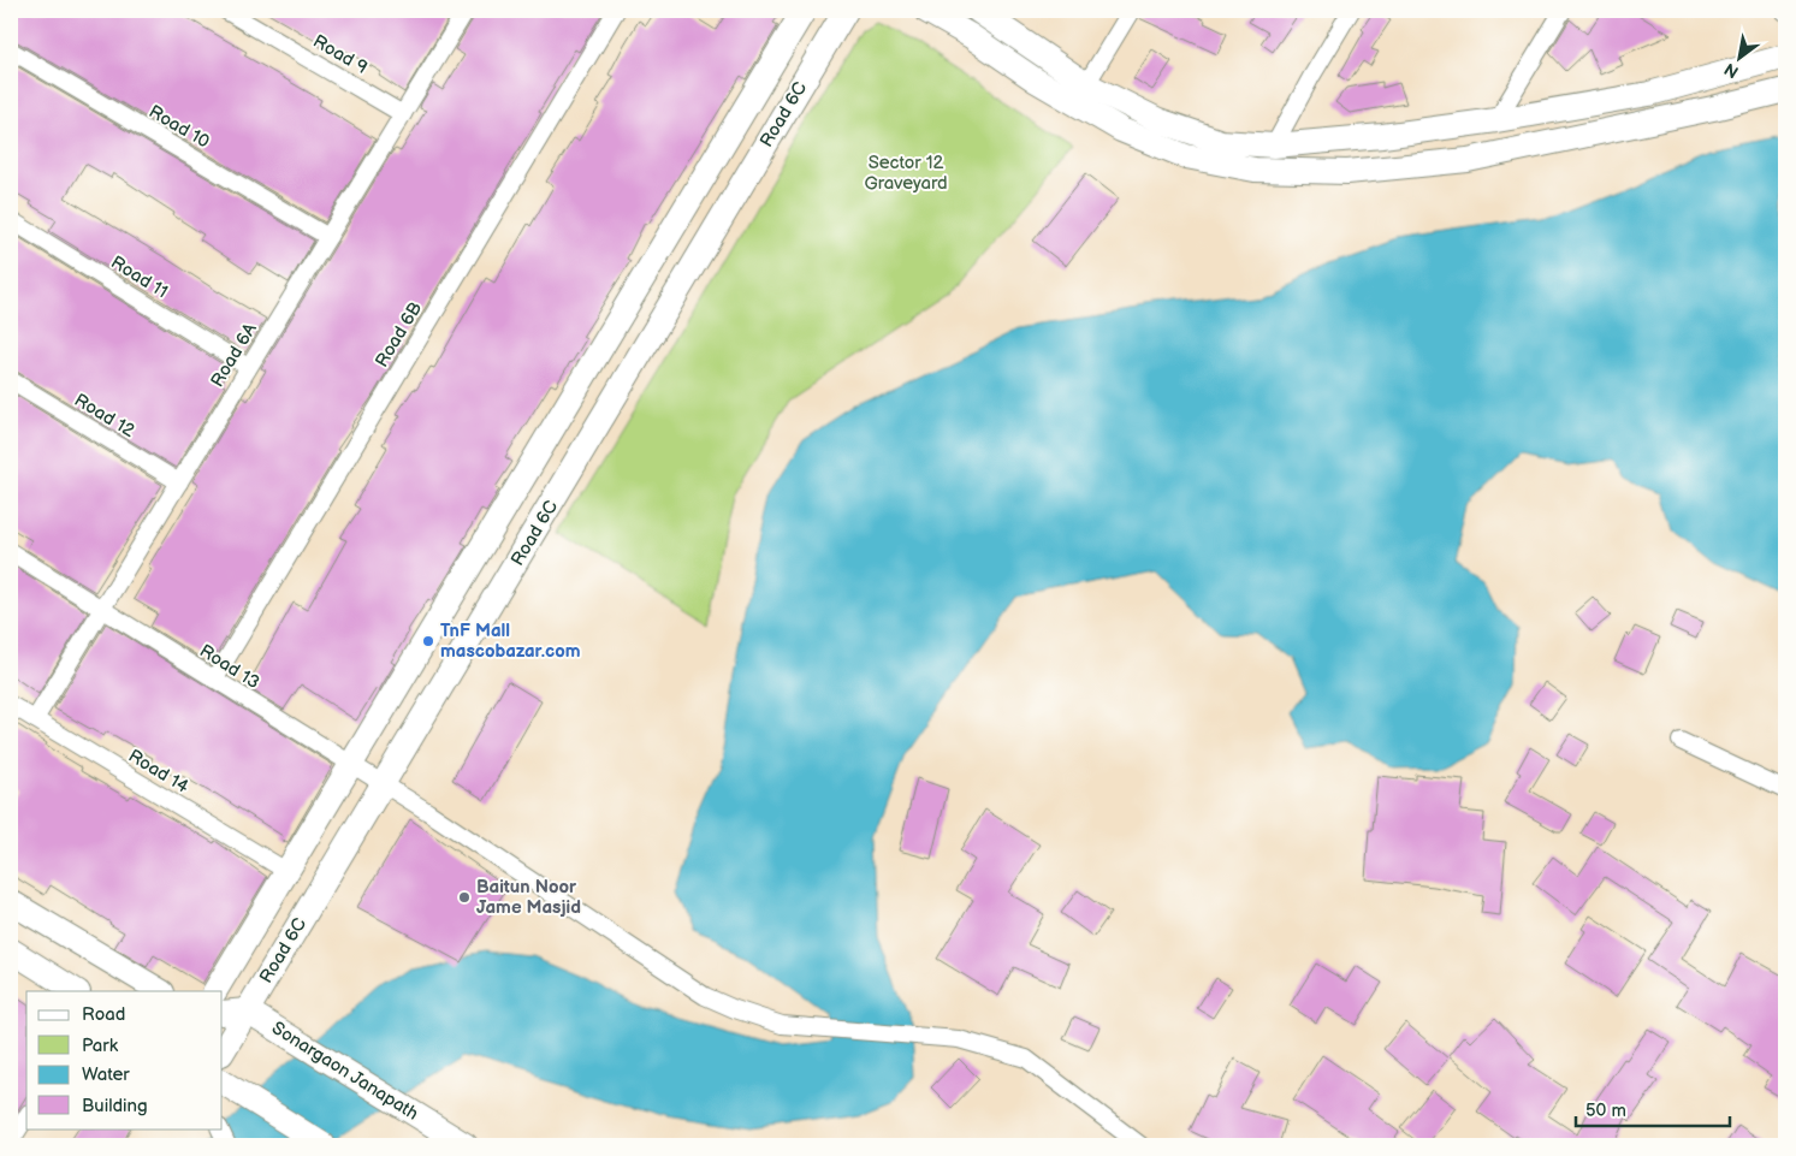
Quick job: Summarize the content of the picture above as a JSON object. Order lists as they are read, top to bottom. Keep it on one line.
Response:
{"streets":{"street":["Road 9","Road 6C","Road 10","Road 11","Road 6B","Road 6A","Road 12","Road 13","Road 14","Sonargaon Janapath"]},"crossings":[["Road 9","Road 6A"],["Road 6C","Road 13"],["Road 6C","Road 14"],["Road 6C","Sonargaon Janapath"],["Road 10","Road 6A"],["Road 11","Road 6A"],["Road 6B","Road 13"],["Road 6A","Road 12"],["Road 6A","Road 13"],["Road 6A","Road 14"]],"parks":["Sector 12 Graveyard"],"places":["TnF Mall mascobazar.com","Baitun Noor Jame Masjid"],"legend":["Road","Park","Water","Building"],"scale_bar":"50 m","north":"bottom left"}
